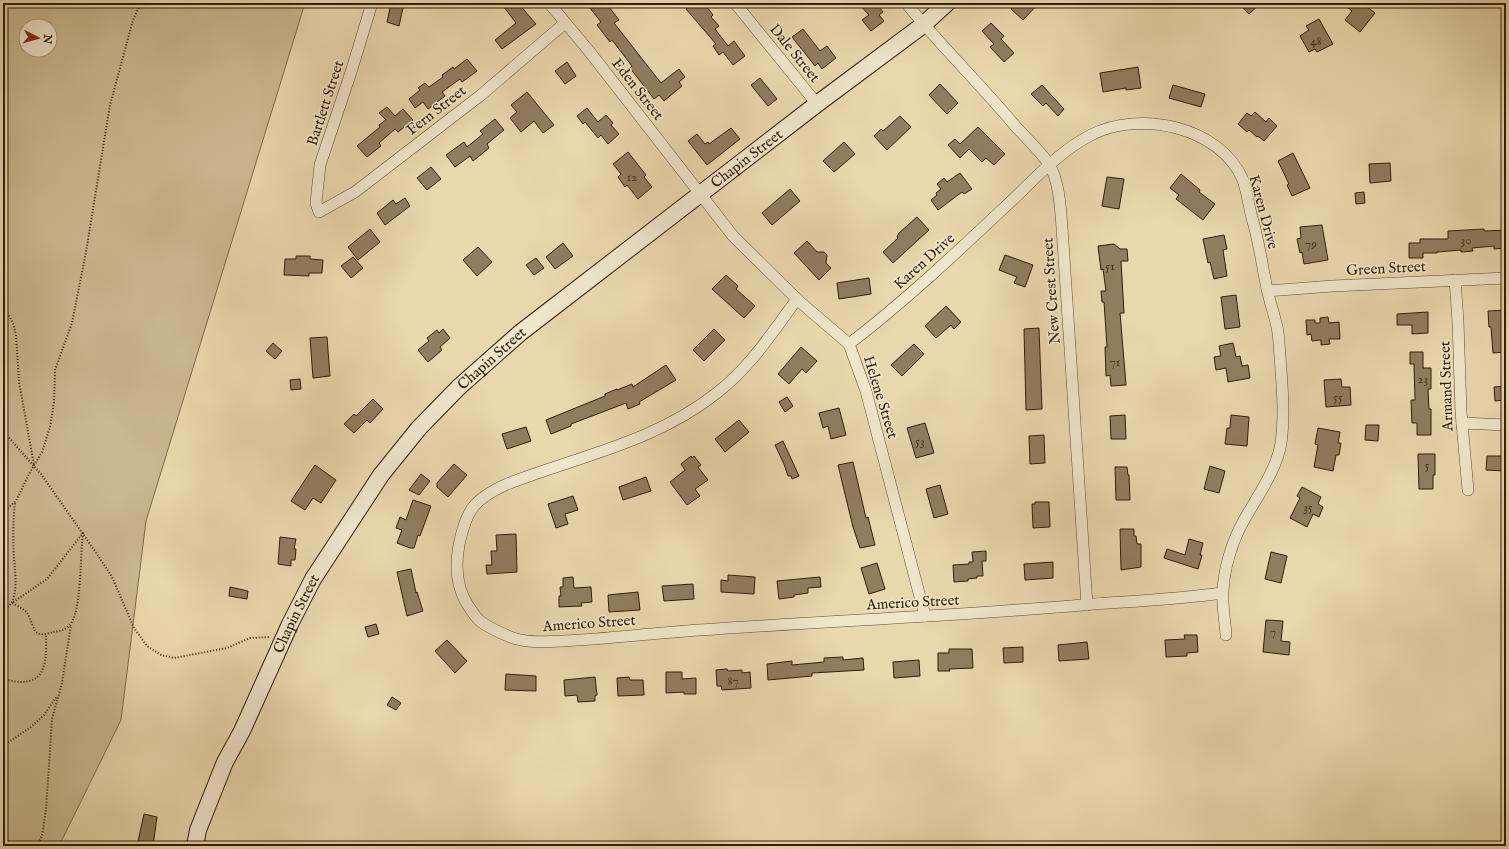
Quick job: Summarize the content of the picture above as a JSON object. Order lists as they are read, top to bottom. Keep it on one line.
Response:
{"streets":{"main road":["Chapin Street"],"street":["Dale Street","Eden Street","Bartlett Street","Fern Street","Karen Drive","Green Street","New Crest Street","Armand Street","Helene Street","Americo Street"]},"crossings":[["Dale Street","Chapin Street"],["Eden Street","Fern Street"],["Eden Street","Chapin Street"],["Eden Street","Helene Street"],["Bartlett Street","Fern Street"],["Chapin Street","New Crest Street"],["Chapin Street","Helene Street"],["Karen Drive","Green Street"],["Karen Drive","New Crest Street"],["Karen Drive","Helene Street"],["Karen Drive","Americo Street"],["Green Street","Armand Street"],["New Crest Street","Americo Street"],["Helene Street","Americo Street"]],"house_numbers":["48","12","30","79","51","71","23","55","53","5","35","7","87"],"north":"right"}
